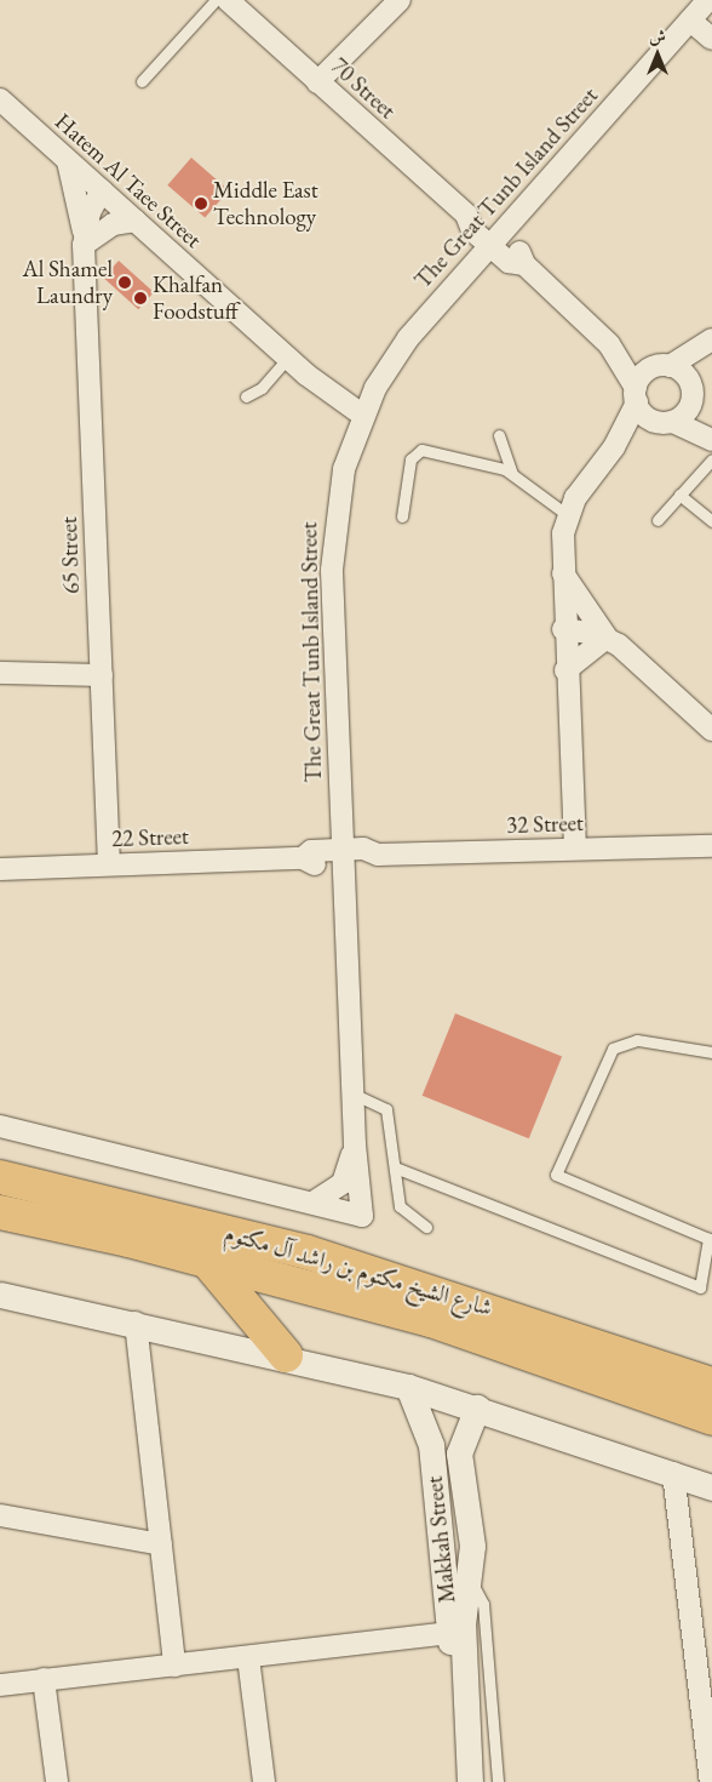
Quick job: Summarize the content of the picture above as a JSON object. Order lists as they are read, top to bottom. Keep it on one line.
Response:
{"streets":{"main road":["شارع الشيخ مكتوم بن راشد آل مكتوم"],"street":["70 Street","Hatem Al Taee Street","The Great Tunb Island Street","65 Street","32 Street","22 Street","Makkah Street"]},"crossings":[["70 Street","The Great Tunb Island Street"],["Hatem Al Taee Street","The Great Tunb Island Street"],["Hatem Al Taee Street","65 Street"],["The Great Tunb Island Street","32 Street"],["The Great Tunb Island Street","22 Street"],["65 Street","22 Street"],["32 Street","22 Street"]],"places":["Middle East Technology","Al Shamel Laundry","Khalfan Foodstuff"],"north":"top"}
